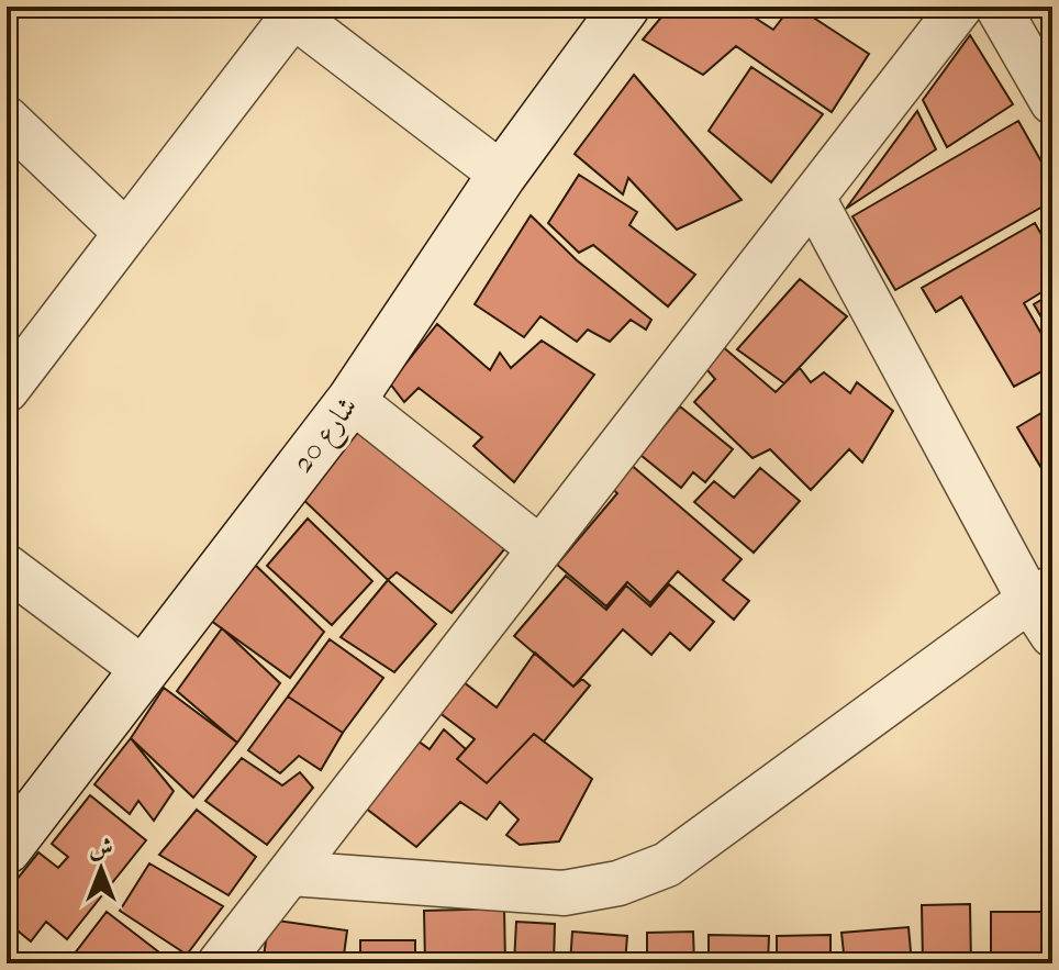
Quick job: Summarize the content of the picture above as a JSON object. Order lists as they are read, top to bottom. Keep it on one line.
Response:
{"streets":{"street":["شارع 20"]},"north":"top"}
